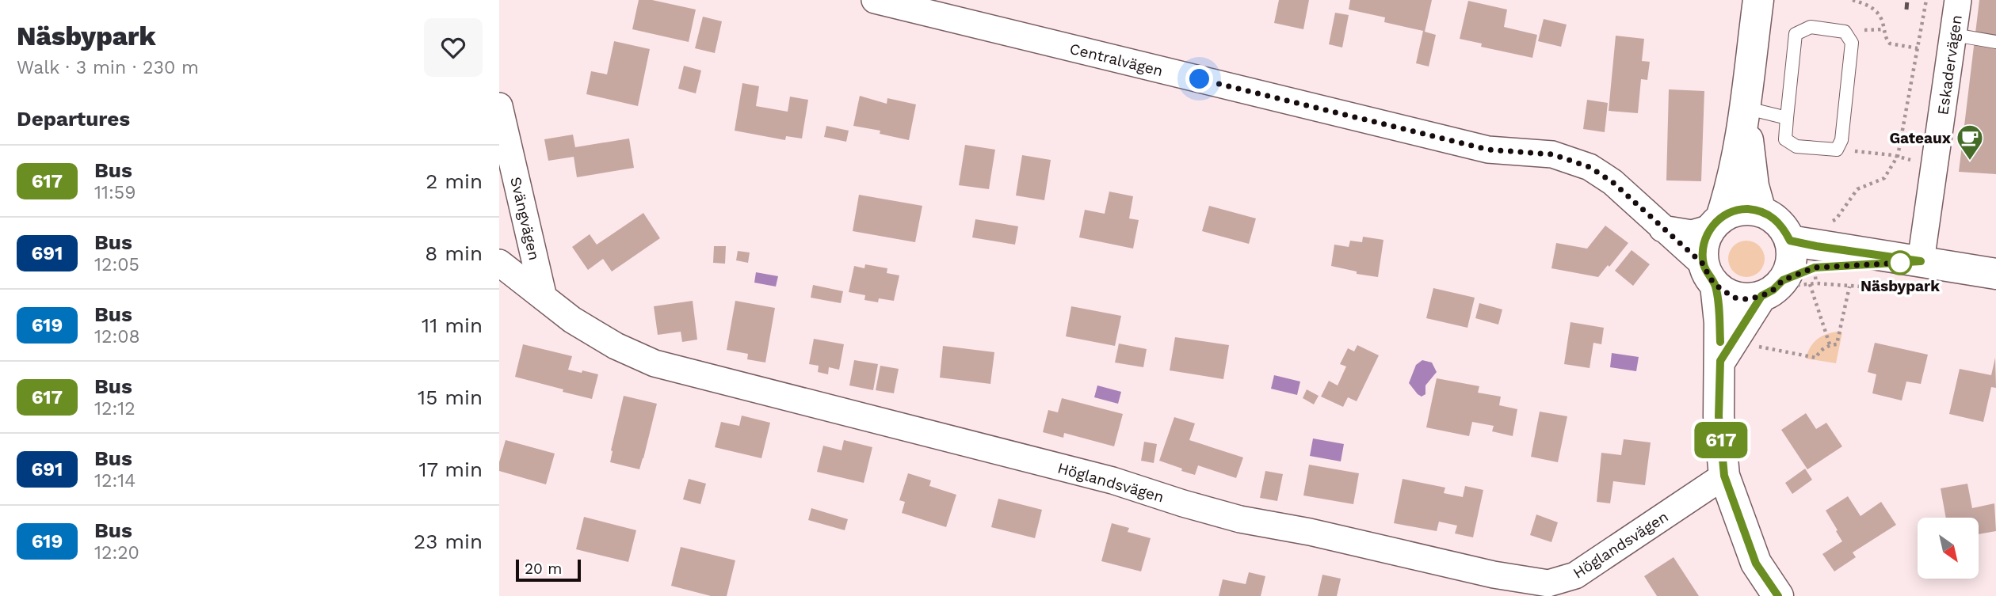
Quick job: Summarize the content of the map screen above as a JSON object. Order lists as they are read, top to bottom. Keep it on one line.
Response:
{"streets":{"street":["Centralvägen","Eskadervägen","Svängvägen","Höglandsvägen"]},"crossings":[["Svängvägen","Höglandsvägen"]],"places":{"cafe":["Gateaux"],"other":["Näsbypark"]},"lines":["bus line 617"],"scale_bar":"20 m","north":"bottom right","page":{"heading":[["Näsbypark","Walk · 3 min · 230 m"],"Departures"],"on_map":"617","list":[{"mark":"617","name":"Bus","note":"11:59","value":"2 min"},{"mark":"691","name":"Bus","note":"12:05","value":"8 min"},{"mark":"619","name":"Bus","note":"12:08","value":"11 min"},{"mark":"617","name":"Bus","note":"12:12","value":"15 min"},{"mark":"691","name":"Bus","note":"12:14","value":"17 min"},{"mark":"619","name":"Bus","note":"12:20","value":"23 min"}],"scale":"20 m"}}
